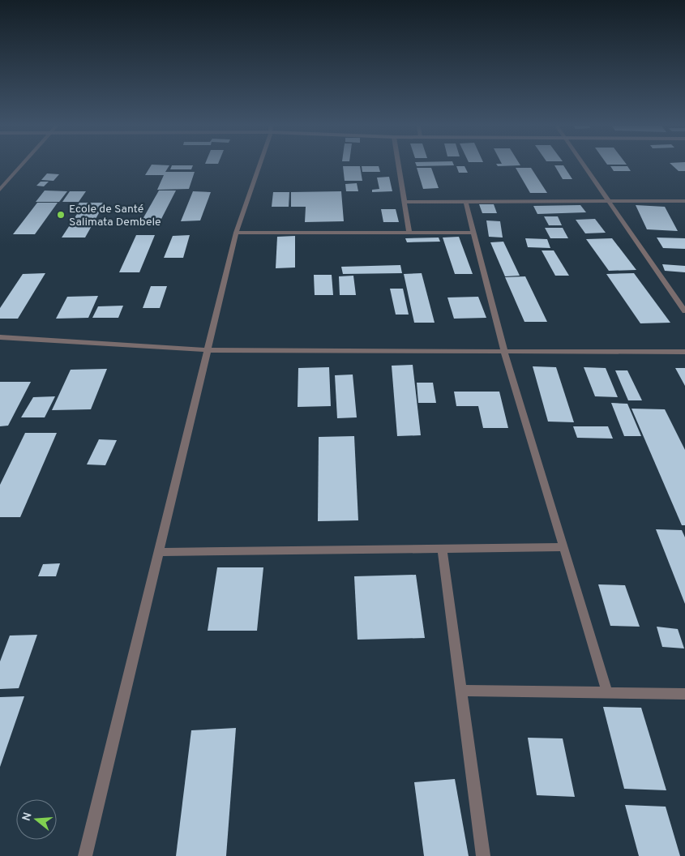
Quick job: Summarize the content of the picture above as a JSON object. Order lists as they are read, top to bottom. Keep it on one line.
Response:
{"places":["Ecole de Santé Salimata Dembele"],"north":"left"}
